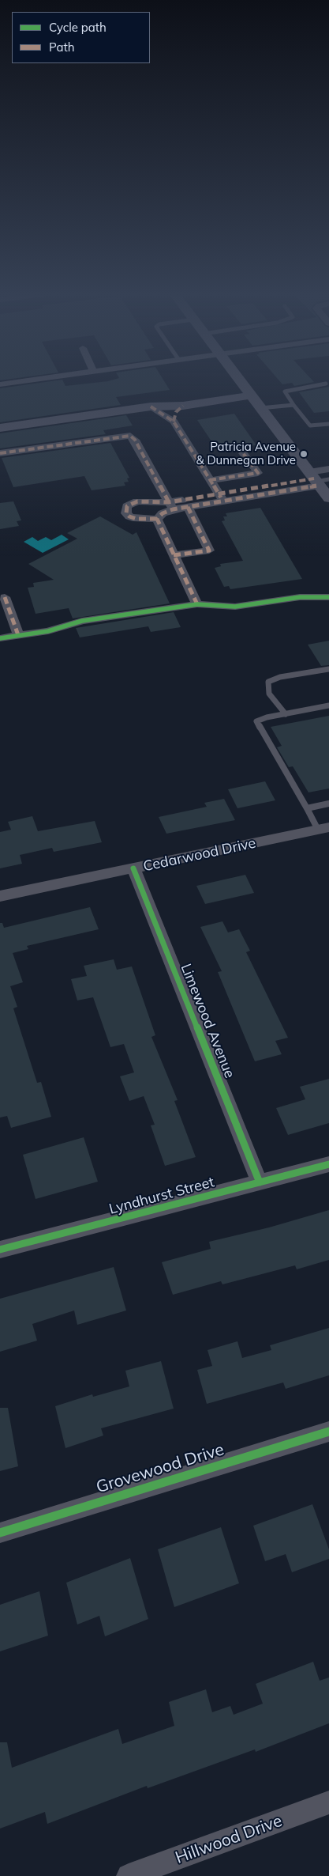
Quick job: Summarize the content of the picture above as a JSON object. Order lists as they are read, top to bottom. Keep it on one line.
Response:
{"streets":{"street":["Cedarwood Drive","Limewood Avenue","Lyndhurst Street","Grovewood Drive","Hillwood Drive"]},"crossings":[["Cedarwood Drive","Limewood Avenue"],["Limewood Avenue","Lyndhurst Street"]],"places":["Patricia Avenue & Dunnegan Drive"],"legend":["Cycle path","Path"]}
